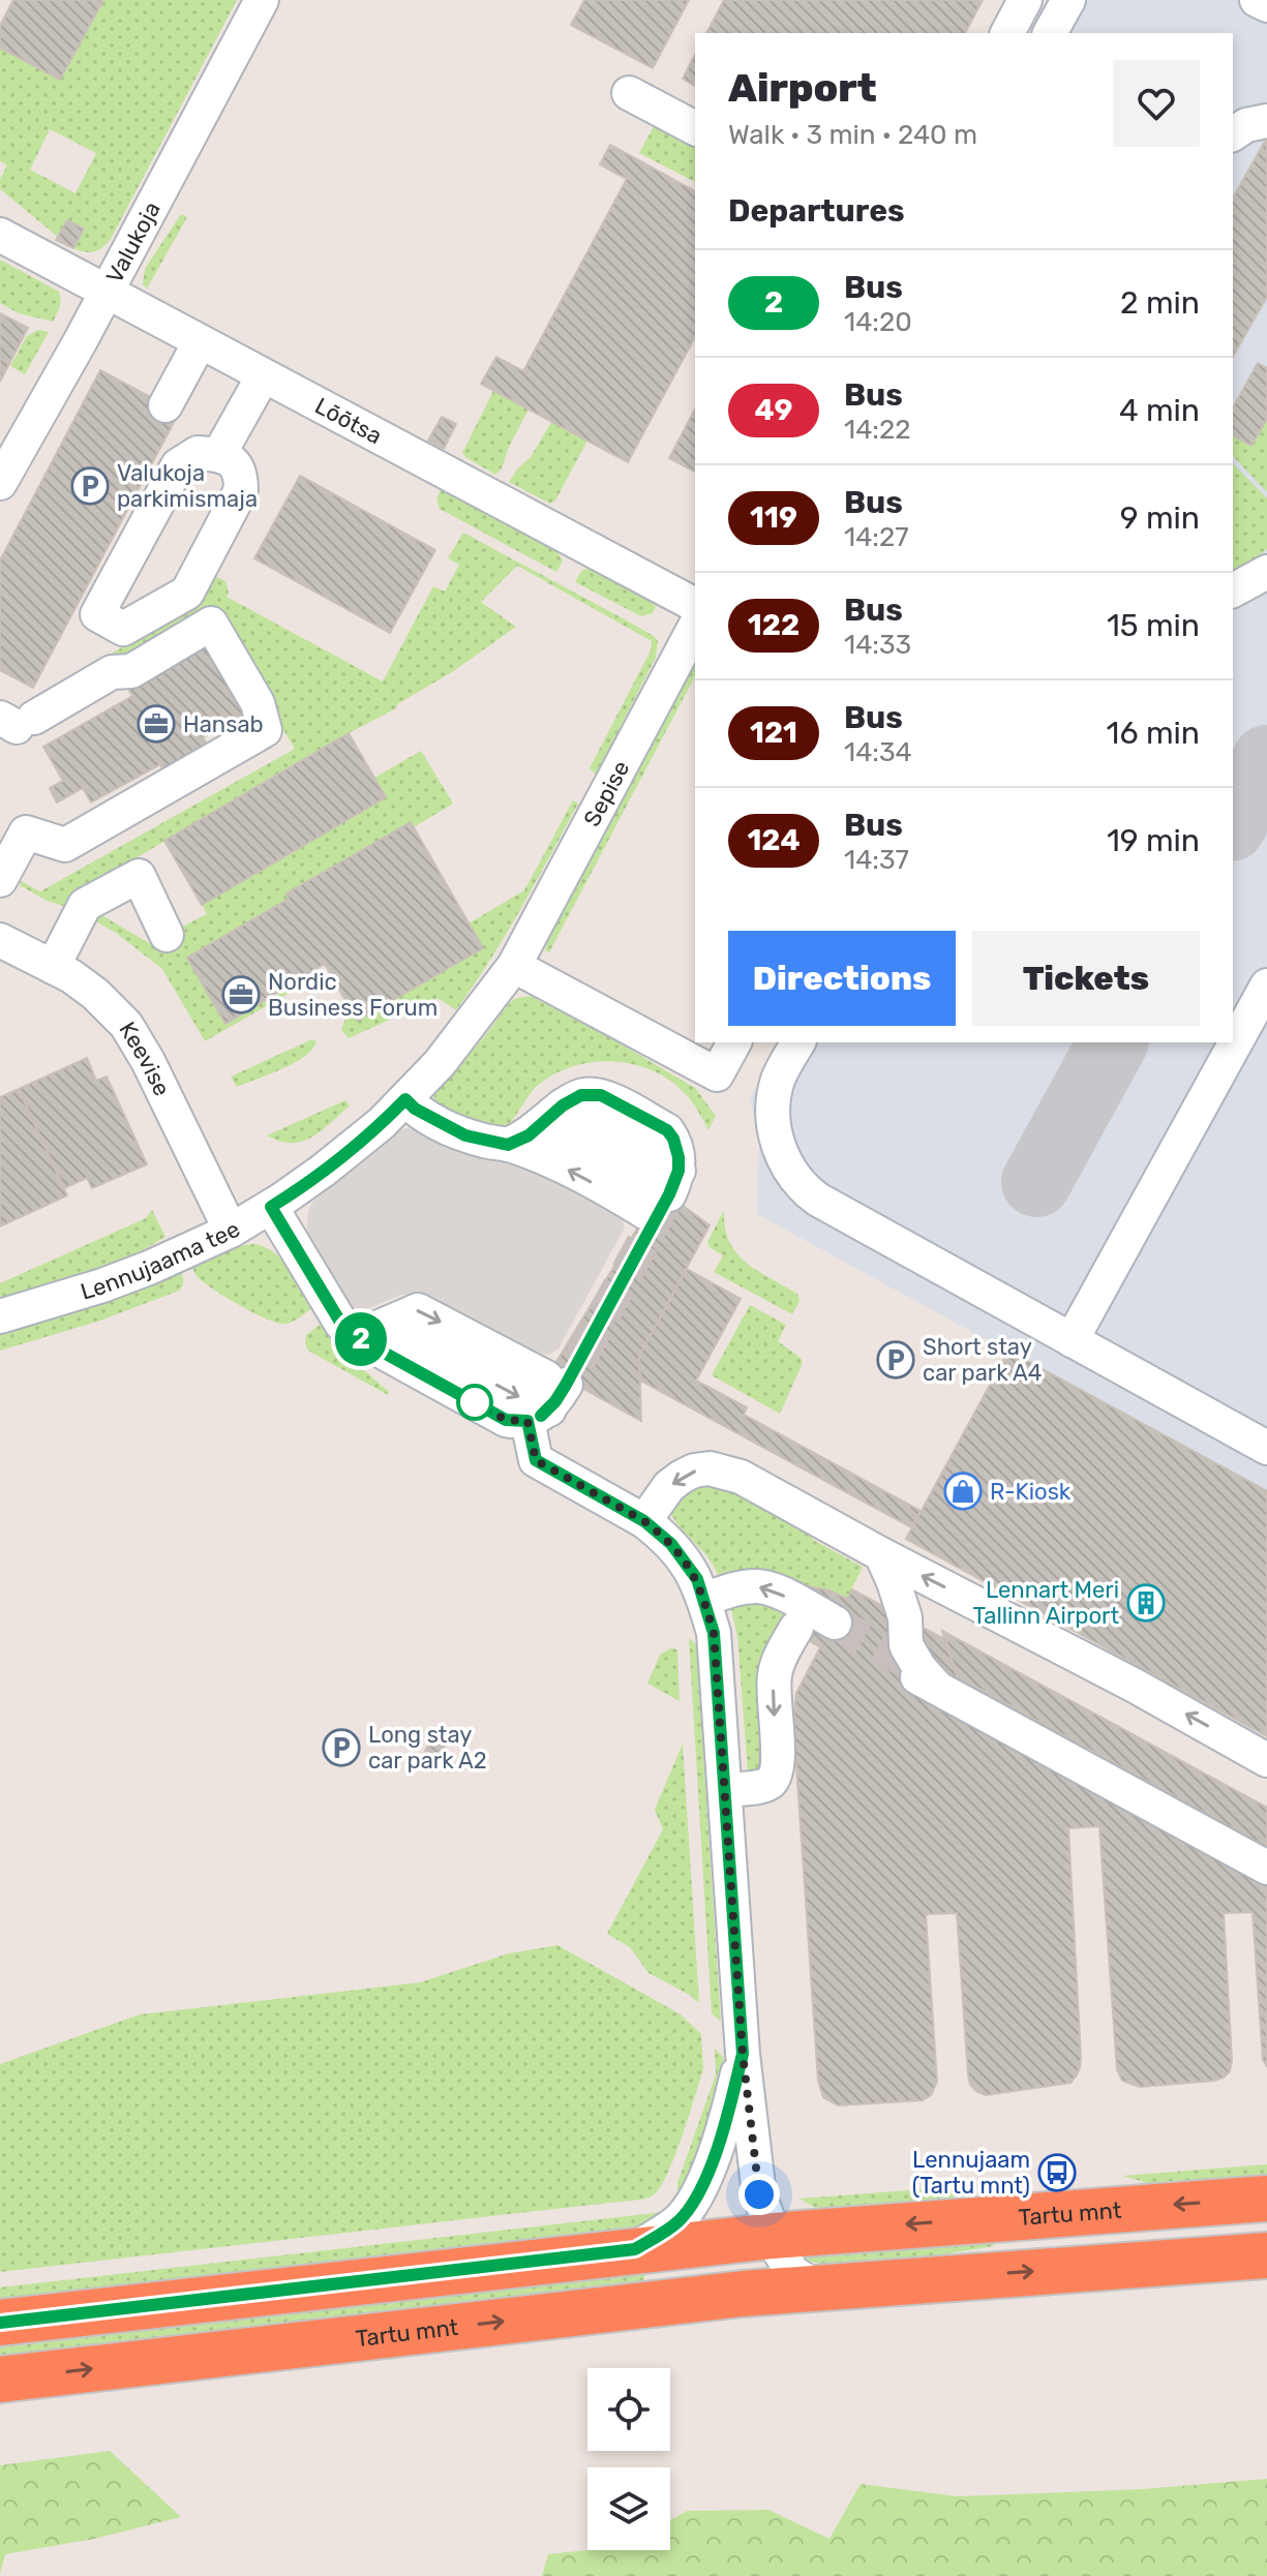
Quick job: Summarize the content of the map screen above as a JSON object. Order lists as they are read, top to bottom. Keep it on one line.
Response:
{"streets":{"highway":["Tartu mnt"],"street":["Valukoja","Lõõtsa","Sepise","Keevise","Lennujaama tee"]},"crossings":[["Valukoja","Lõõtsa"],["Sepise","Lennujaama tee"],["Keevise","Lennujaama tee"]],"places":{"parking":["Valukoja parkimismaja","Short stay car park A4","Long stay car park A2"],"office":["Hansab","Nordic Business Forum"],"shop":["R-Kiosk"],"building":["Lennart Meri Tallinn Airport"],"bus stop":["Lennujaam (Tartu mnt)"]},"lines":["bus line 2"],"page":{"on_map":"2","heading":[["Airport","Walk · 3 min · 240 m"],"Departures"],"list":[{"mark":"2","name":"Bus","note":"14:20","value":"2 min"},{"mark":"49","name":"Bus","note":"14:22","value":"4 min"},{"mark":"119","name":"Bus","note":"14:27","value":"9 min"},{"mark":"122","name":"Bus","note":"14:33","value":"15 min"},{"mark":"121","name":"Bus","note":"14:34","value":"16 min"},{"mark":"124","name":"Bus","note":"14:37","value":"19 min"}],"buttons":["Directions","Tickets"]}}
